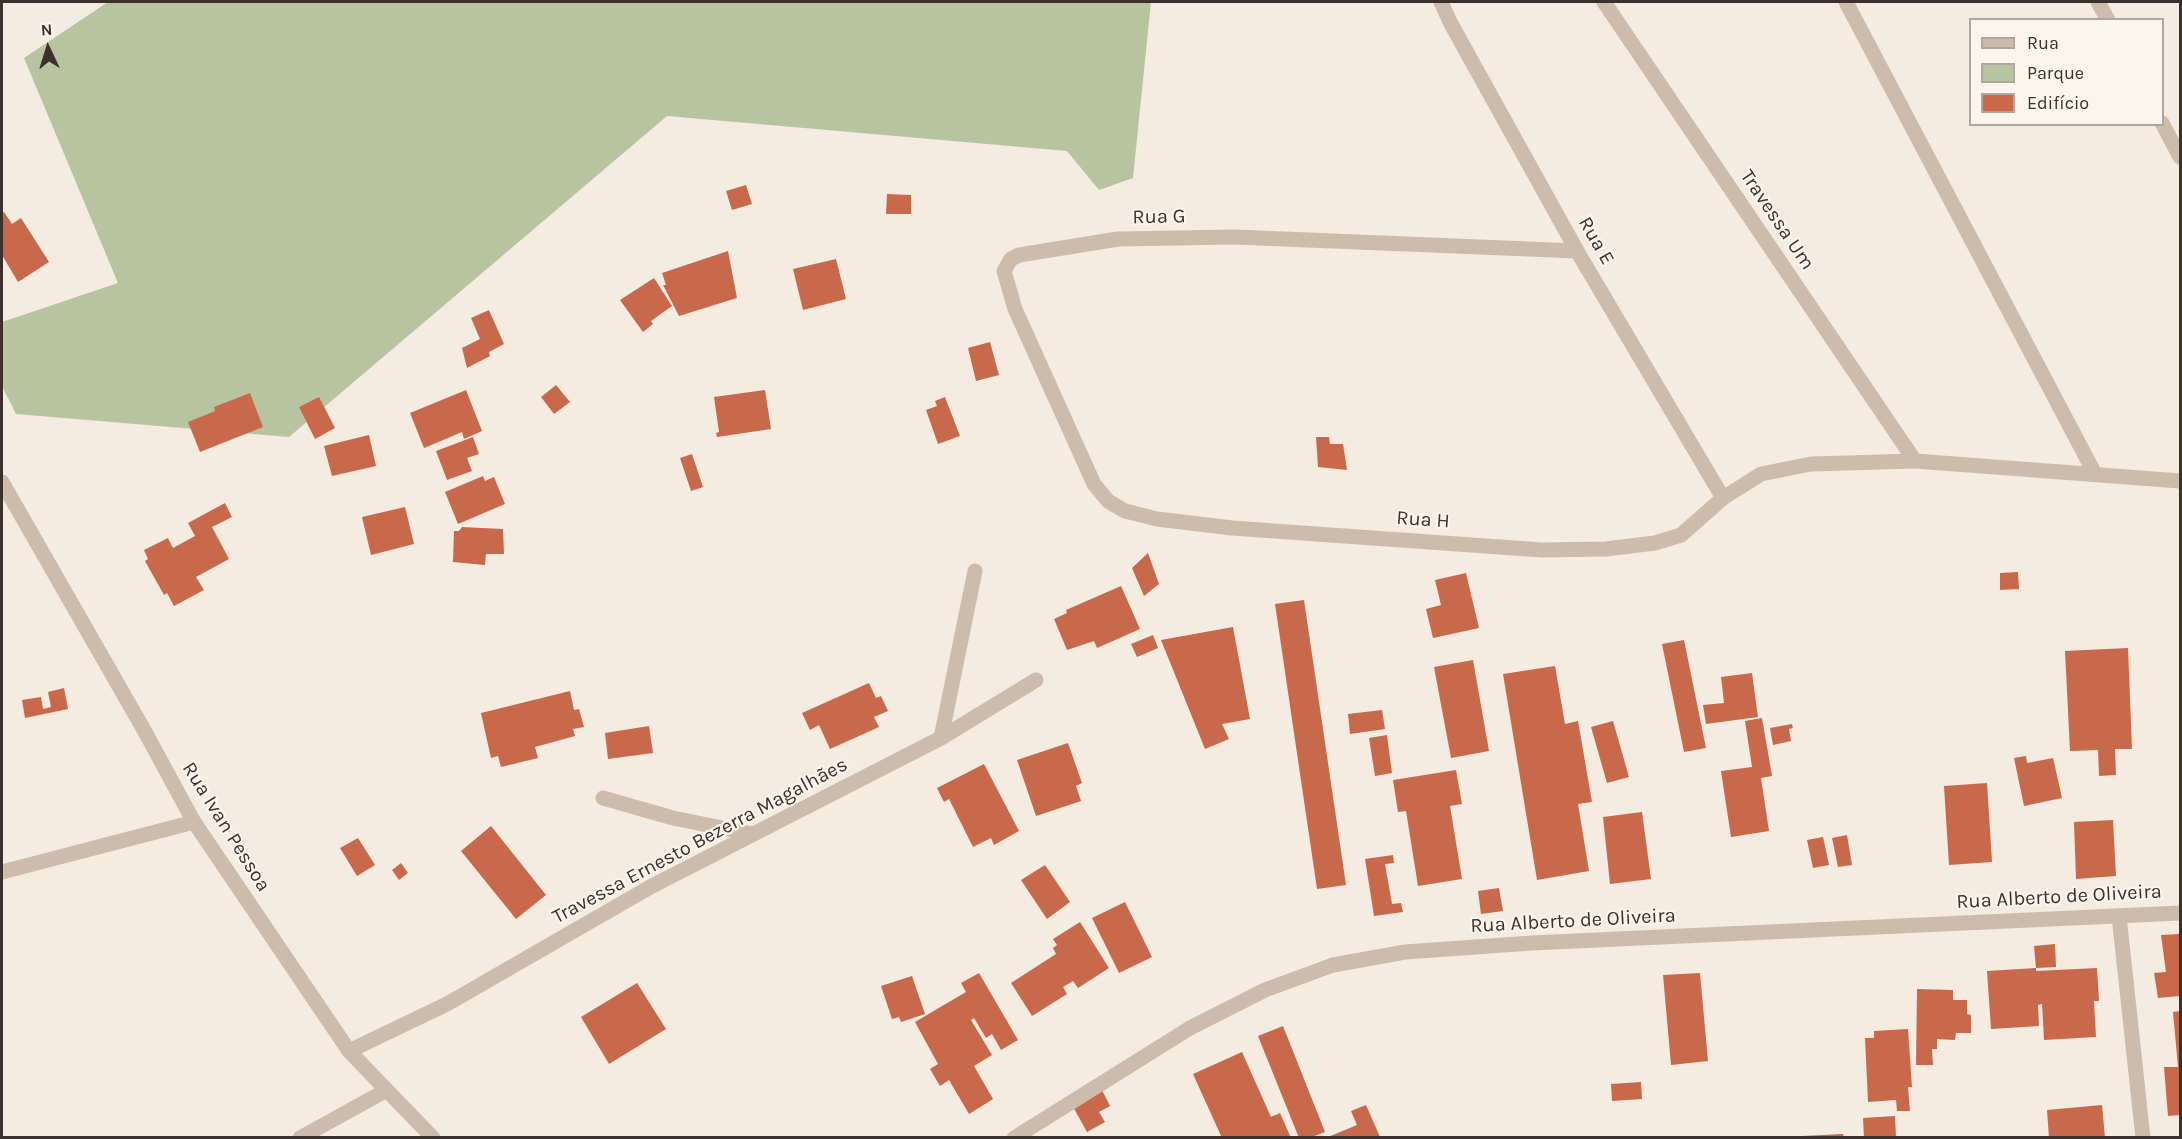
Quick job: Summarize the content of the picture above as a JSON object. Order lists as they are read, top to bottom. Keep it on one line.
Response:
{"streets":{"street":["Rua G","Travessa Um","Rua E","Rua H","Rua Ivan Pessoa","Travessa Ernesto Bezerra Magalhães","Rua Alberto de Oliveira"]},"crossings":[["Rua G","Rua E"],["Rua G","Rua H"],["Travessa Um","Rua H"],["Rua E","Rua H"],["Rua Ivan Pessoa","Travessa Ernesto Bezerra Magalhães"]],"legend":["Rua","Parque","Edifício"],"north":"top"}
